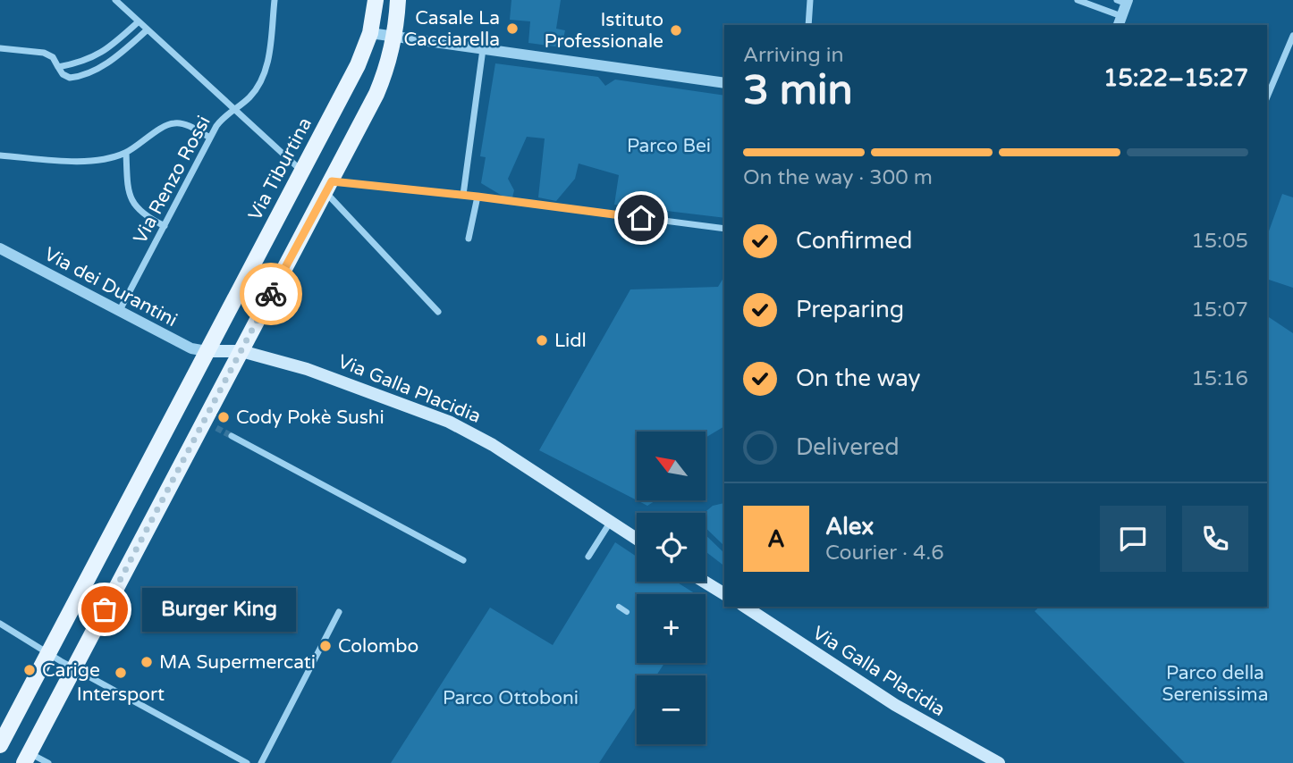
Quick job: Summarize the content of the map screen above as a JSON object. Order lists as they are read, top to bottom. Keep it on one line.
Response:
{"streets":{"main road":["Via Tiburtina","Via Galla Placidia"],"street":["Via Renzo Rossi","Via dei Durantini"]},"crossings":[["Via Tiburtina","Via dei Durantini"],["Via Renzo Rossi","Via dei Durantini"]],"parks":["Parco Bei","Parco della Serenissima","Parco Ottoboni"],"places":["Casale La Cacciarella","Istituto Professionale","Lidl","Cody Pokè Sushi","Burger King","Colombo","MA Supermercati","Carige","Intersport"],"north":"top left","page":{"heading":["3 min","Arriving in","15:22–15:27"],"panel":["Alex","Courier · 4.6"],"bar":"On the way · 300 m","list":[["Confirmed","15:05"],["Preparing","15:07"],["On the way","15:16"],"Delivered"],"map_buttons":["+","−"],"round":"A","bubble":"Burger King"}}
